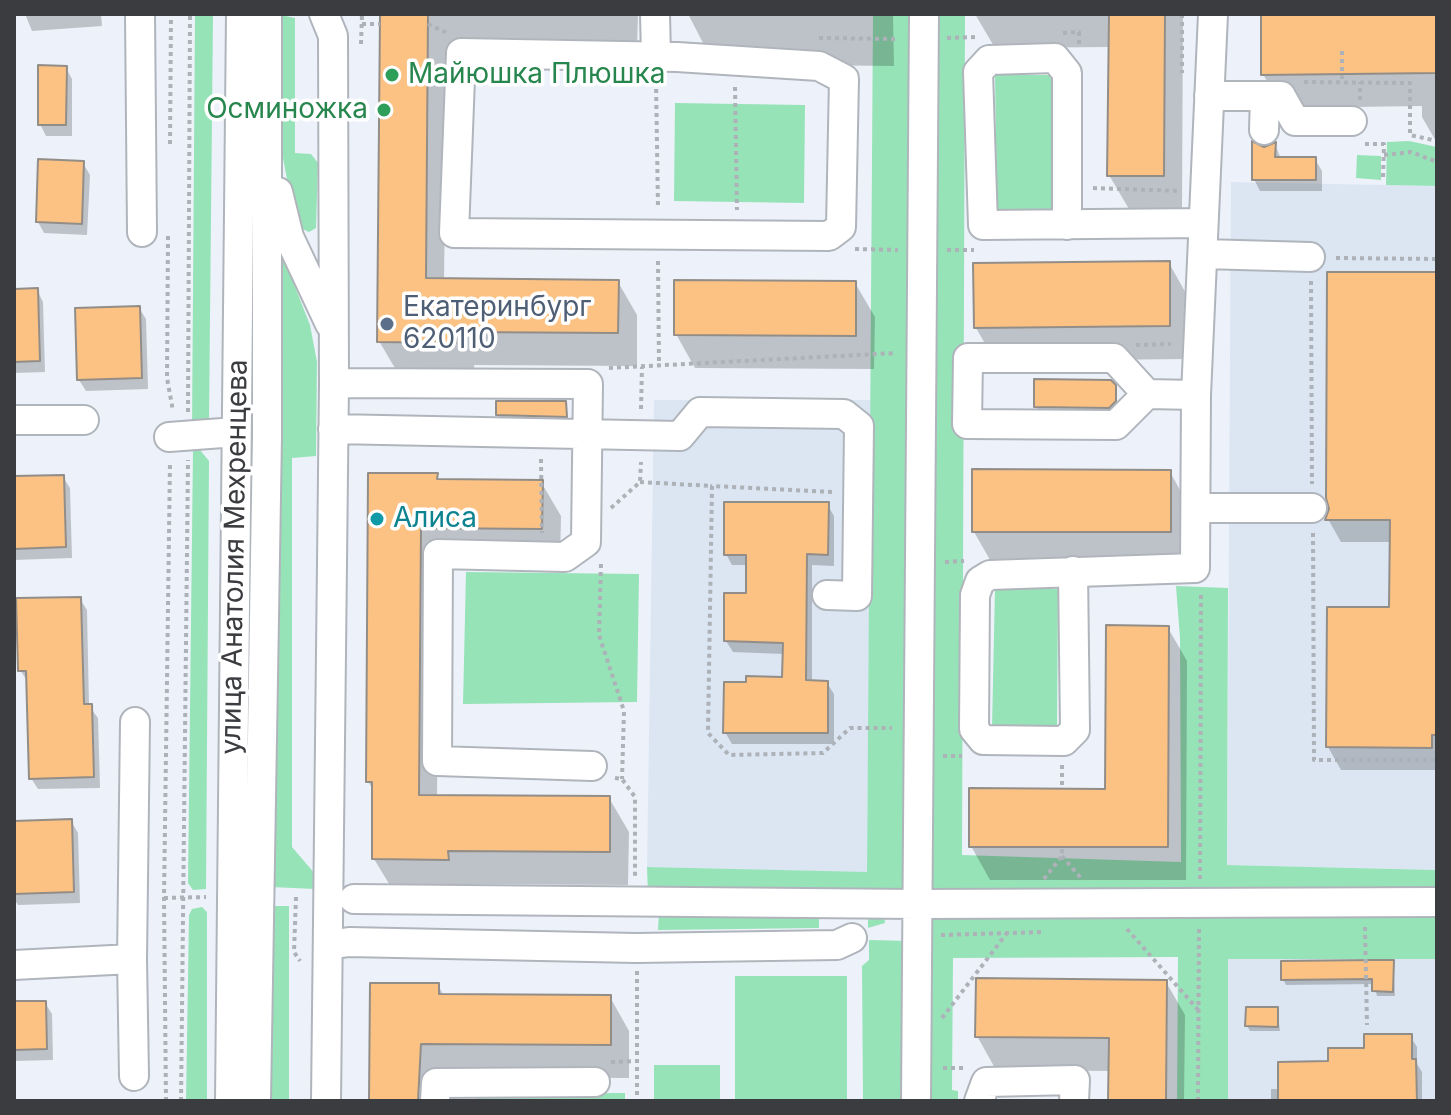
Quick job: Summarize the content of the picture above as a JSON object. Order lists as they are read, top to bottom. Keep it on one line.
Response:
{"streets":{"street":["улица Анатолия Мехренцева"]},"places":["Майюшка Плюшка","Осминожка","Екатеринбург 620110","Алиса"]}
